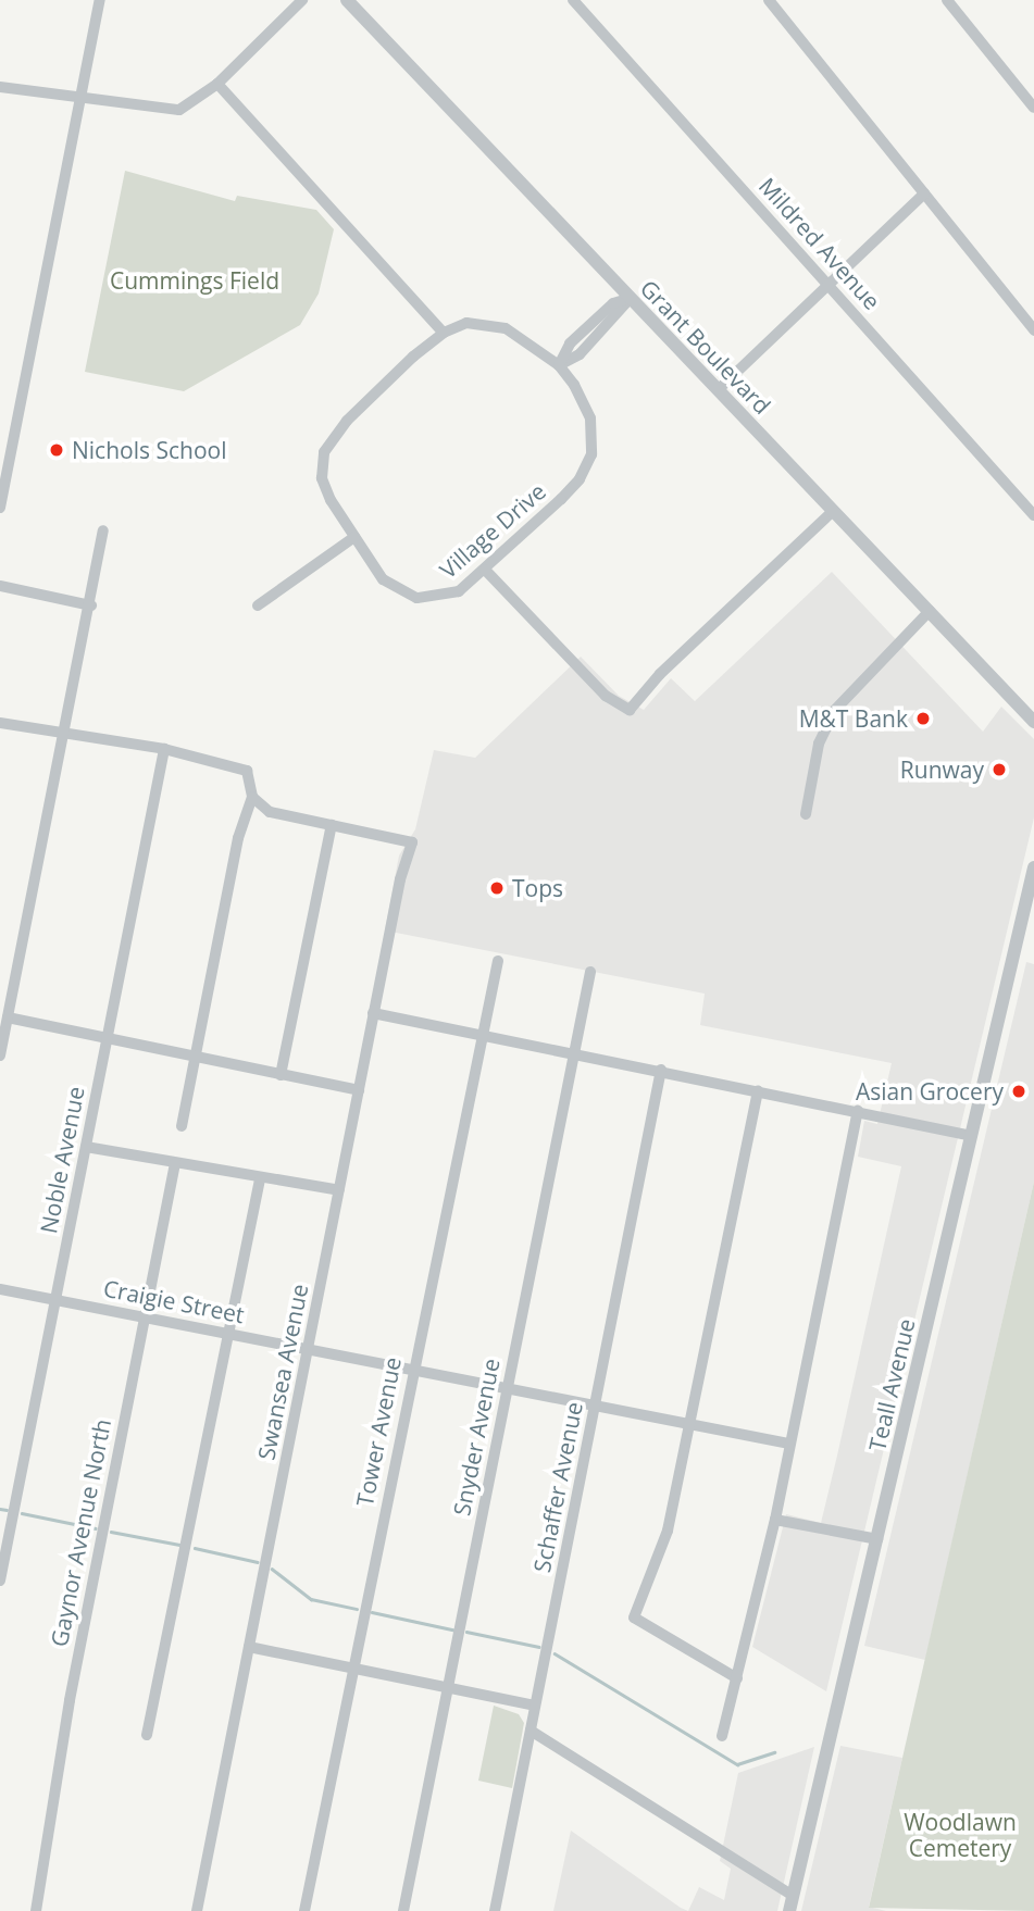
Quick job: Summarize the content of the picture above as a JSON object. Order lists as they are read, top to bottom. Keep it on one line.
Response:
{"streets":{"street":["Mildred Avenue","Grant Boulevard","Village Drive","Noble Avenue","Craigie Street","Swansea Avenue","Teall Avenue","Tower Avenue","Snyder Avenue","Schaffer Avenue","Gaynor Avenue North"]},"crossings":[["Noble Avenue","Craigie Street"],["Craigie Street","Swansea Avenue"],["Craigie Street","Tower Avenue"],["Craigie Street","Snyder Avenue"],["Craigie Street","Schaffer Avenue"],["Craigie Street","Gaynor Avenue North"]],"parks":["Cummings Field","Woodlawn Cemetery"],"places":["Nichols School","M&T Bank","Runway","Tops","Asian Grocery"]}
